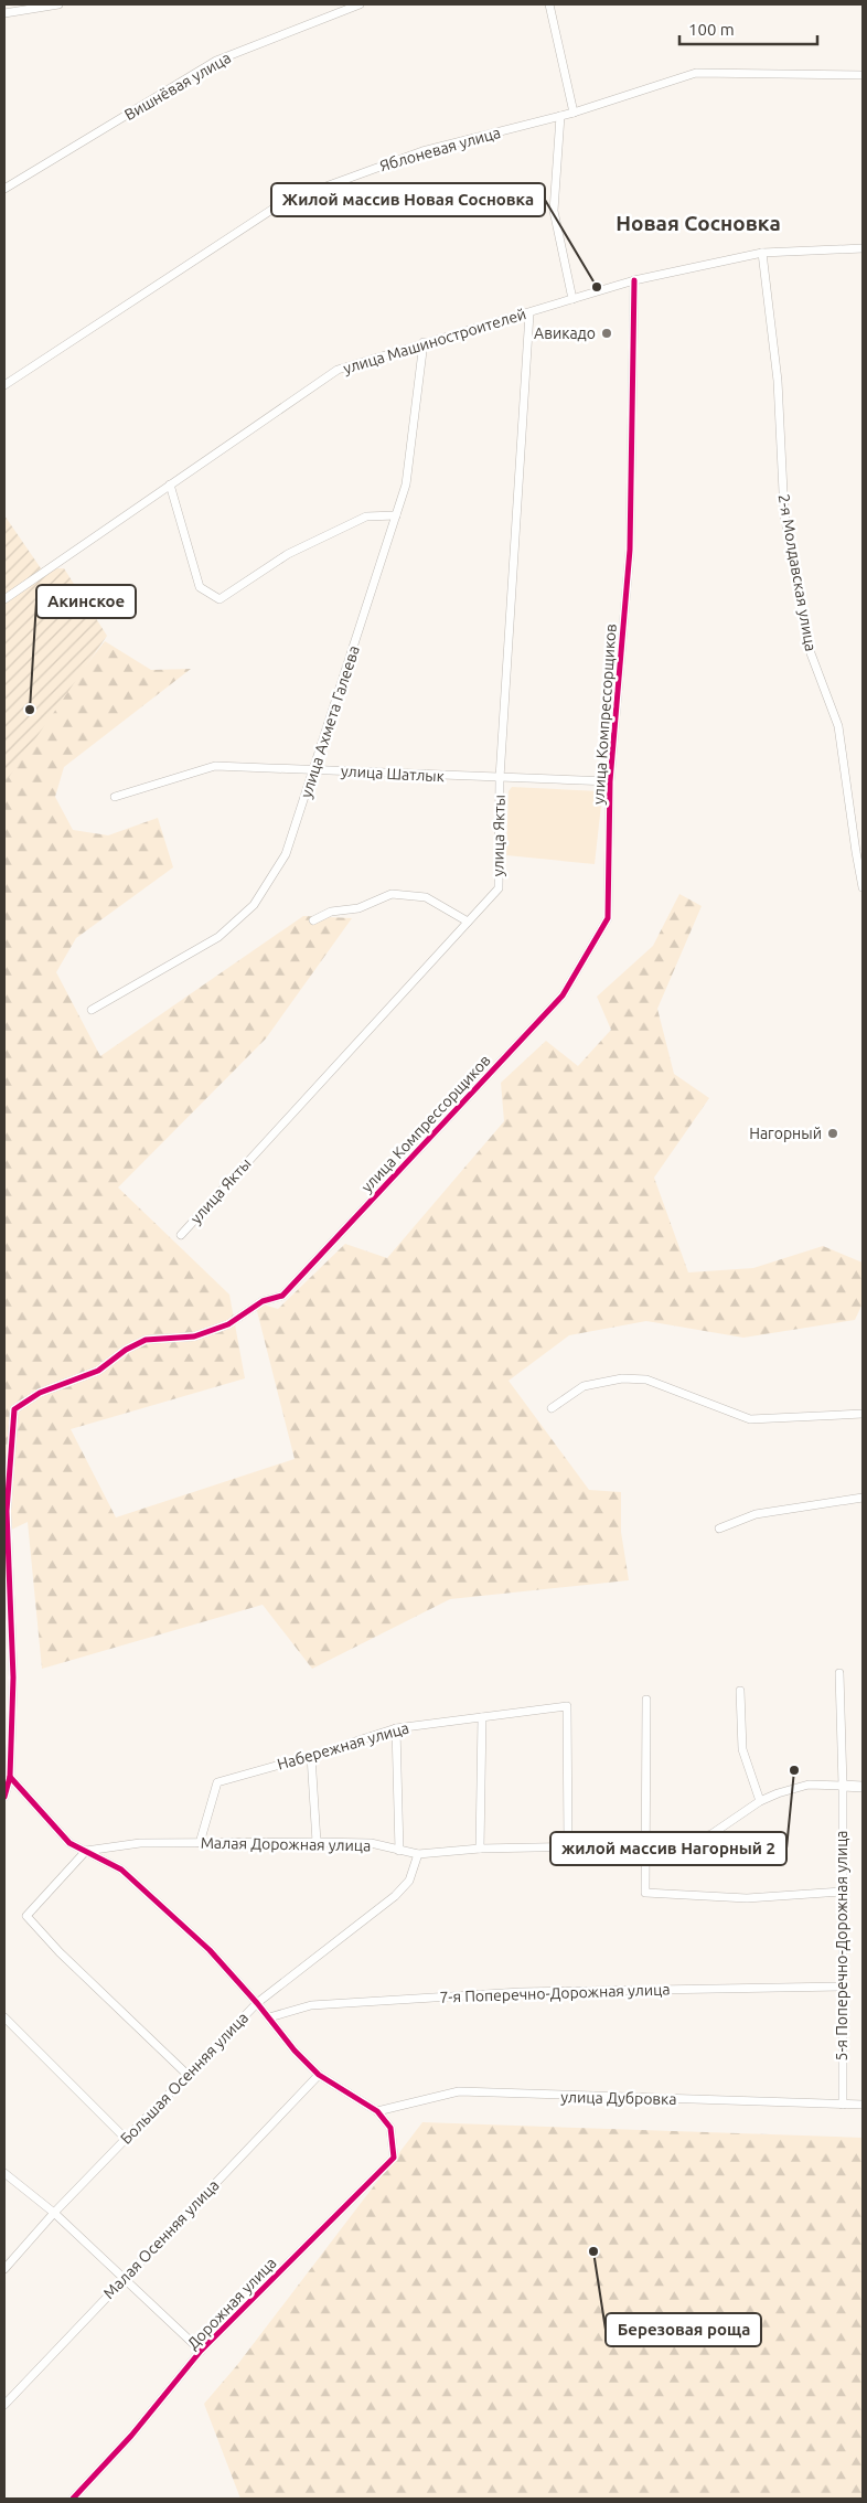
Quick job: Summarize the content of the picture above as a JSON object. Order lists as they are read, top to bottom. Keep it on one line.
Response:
{"streets":{"street":["Вишнёвая улица","Яблоневая улица","улица Машиностроителей","2-я Молдавская улица","улица Компрессорщиков","улица Ахмета Галеева","улица Шатлык","улица Якты","Набережная улица","Малая Дорожная улица","5-я Поперечно-Дорожная улица","7-я Поперечно-Дорожная улица","Большая Осенняя улица","улица Дубровка","Малая Осенняя улица","Дорожная улица"]},"crossings":[["улица Машиностроителей","2-я Молдавская улица"],["улица Машиностроителей","улица Компрессорщиков"],["улица Машиностроителей","улица Ахмета Галеева"],["улица Машиностроителей","улица Якты"],["улица Компрессорщиков","улица Шатлык"],["улица Ахмета Галеева","улица Шатлык"],["улица Шатлык","улица Якты"],["Набережная улица","Малая Дорожная улица"],["Малая Дорожная улица","5-я Поперечно-Дорожная улица"],["Малая Дорожная улица","Большая Осенняя улица"],["5-я Поперечно-Дорожная улица","7-я Поперечно-Дорожная улица"],["5-я Поперечно-Дорожная улица","улица Дубровка"],["улица Дубровка","Дорожная улица"]],"districts":["Новая Сосновка"],"places":["Жилой массив Новая Сосновка","Авикадо","Акинское","Нагорный","жилой массив Нагорный 2","Березовая роща"],"scale_bar":"100 m"}
